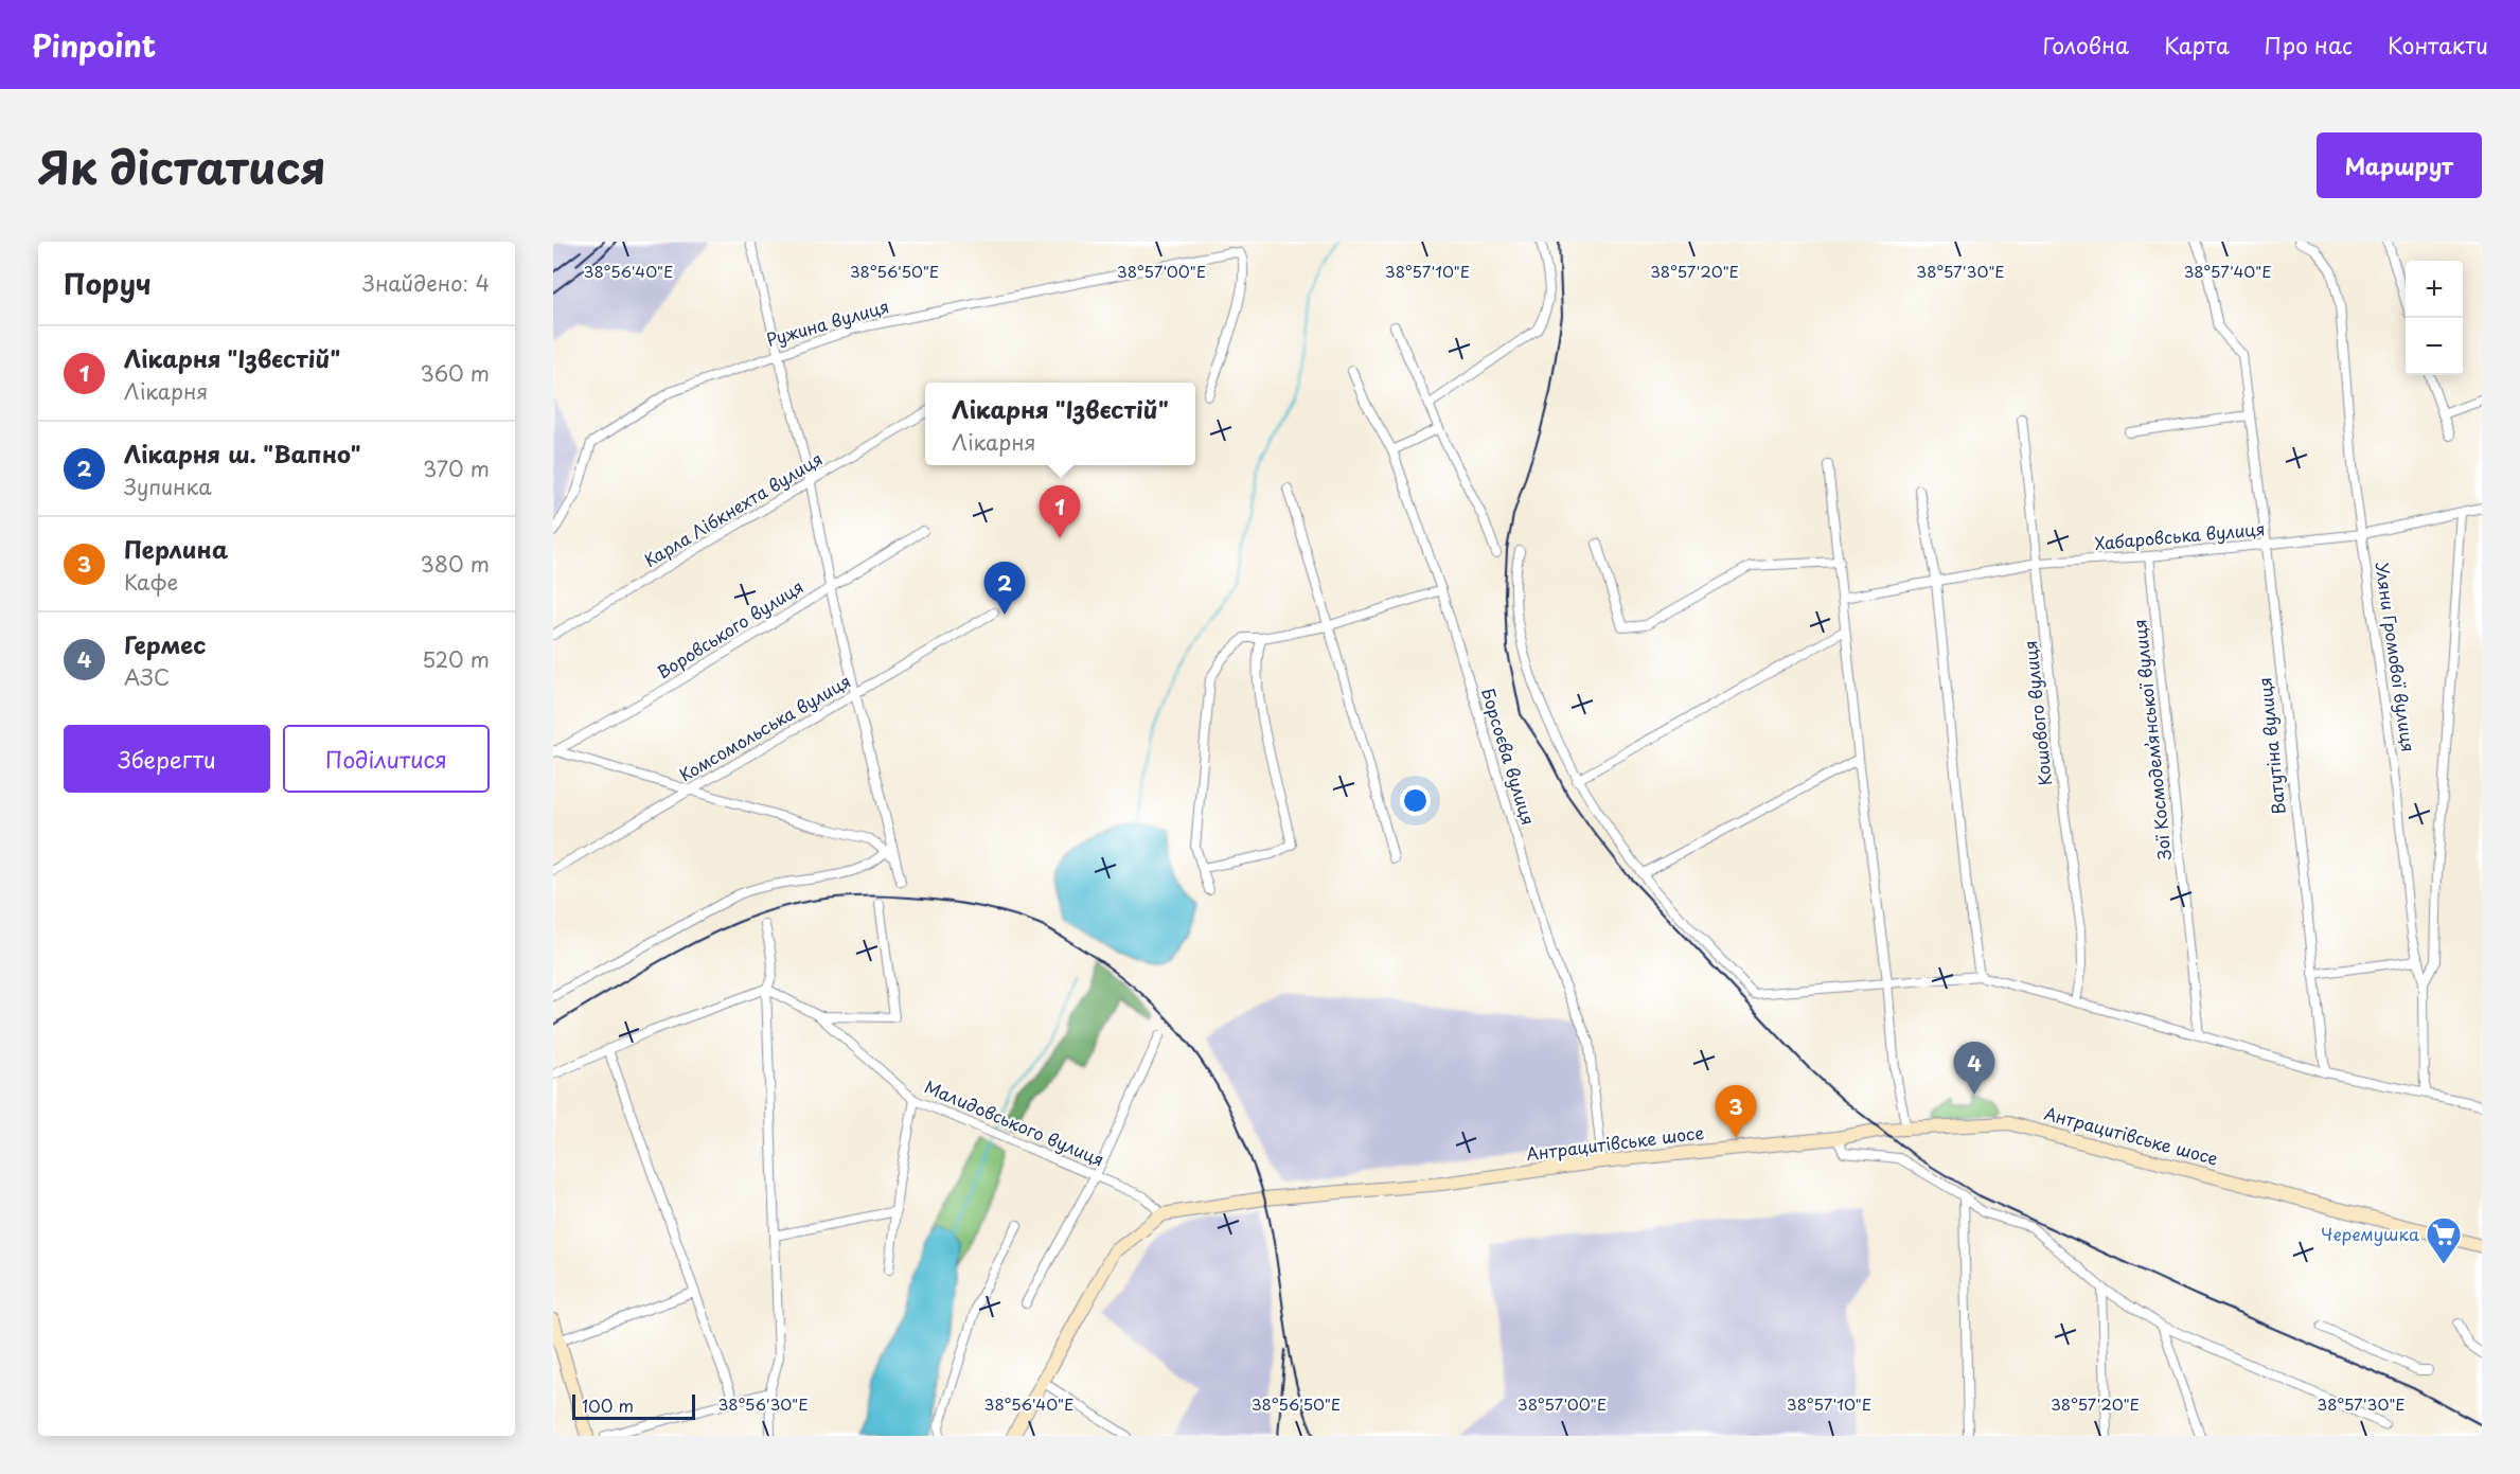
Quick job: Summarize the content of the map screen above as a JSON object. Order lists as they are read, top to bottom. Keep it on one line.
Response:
{"streets":{"main road":["Антрацитівське шосе"],"street":["Ружина вулиця","Карла Лібкнехта вулиця","Хабаровська вулиця","Воровського вулиця","Уляни Громової вулиця","Кошового вулиця","Комсомольська вулиця","Зої Космодем’янської вулиця","Ватутіна вулиця","Борсоєва вулиця","Малидовського вулиця"]},"crossings":[["Хабаровська вулиця","Уляни Громової вулиця"],["Хабаровська вулиця","Кошового вулиця"],["Хабаровська вулиця","Зої Космодем’янської вулиця"],["Хабаровська вулиця","Ватутіна вулиця"],["Борсоєва вулиця","Антрацитівське шосе"],["Малидовського вулиця","Антрацитівське шосе"]],"places":{"supermarket":["Черемушка"]},"scale_bar":"100 m","page":{"header":"Pinpoint","nav":["Головна","Карта","Про нас","Контакти"],"title":"Як дістатися","buttons":["Маршрут",["Зберегти","Поділитися"]],"heading":["Поруч","Знайдено: 4"],"map_buttons":["+","−"],"list":[{"mark":"1","name":"Лікарня \"Ізвєстій\"","note":"Лікарня","value":"360 m"},{"mark":"2","name":"Лікарня ш. \"Вапно\"","note":"Зупинка","value":"370 m"},{"mark":"3","name":"Перлина","note":"Кафе","value":"380 m"},{"mark":"4","name":"Гермес","note":"АЗС","value":"520 m"}],"popup":["Лікарня \"Ізвєстій\"","Лікарня"],"pins":["1","2","4","3"],"scale":"100 m"},"coordinates":["38°57'40\"E","38°56'40\"E","38°56'50\"E","38°57'00\"E","38°57'10\"E","38°57'20\"E","38°57'30\"E","38°56'30\"E"]}
